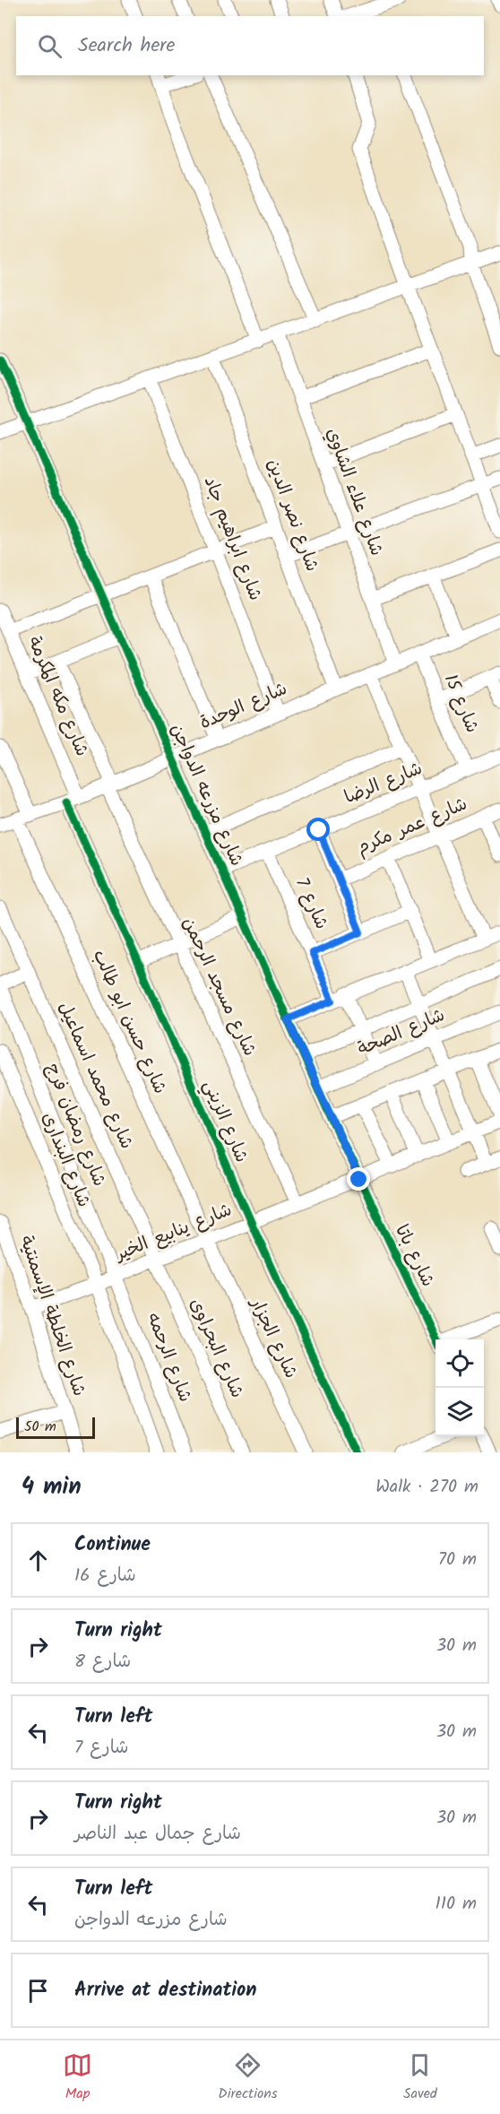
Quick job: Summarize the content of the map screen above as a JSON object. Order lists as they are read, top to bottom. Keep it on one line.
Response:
{"streets":{"street":["شارع علاء الشاوي","شارع نصر الدين","شارع ابراهيم جاد","شارع مكه المكرمة","شارع 15","شارع الوحدة","شارع الرضا","شارع مزرعه الدواجن","شارع عمر مكرم","شارع 7","شارع مسجد الرحمن","شارع حسن ابو طالب","شارع الصحة","شارع محمد اسماعيل","شارع الزيني","شارع رمضان فرج","شارع البندارى","شارع ينابيع الخير","شارع باتا","شارع الخلطة الإسمنتية","شارع الجزار","شارع البحراوى","شارع الرحمه"]},"crossings":[["شارع علاء الشاوي","شارع الوحدة"],["شارع نصر الدين","شارع الوحدة"],["شارع ابراهيم جاد","شارع الوحدة"],["شارع مكه المكرمة","شارع الوحدة"],["شارع مكه المكرمة","شارع الزيني"],["شارع 15","شارع الوحدة"],["شارع 15","شارع الرضا"],["شارع الوحدة","شارع مزرعه الدواجن"],["شارع الوحدة","شارع مسجد الرحمن"],["شارع الوحدة","شارع حسن ابو طالب"],["شارع الوحدة","شارع الزيني"],["شارع الرضا","شارع مزرعه الدواجن"],["شارع الرضا","شارع 7"],["شارع مزرعه الدواجن","شارع الصحة"],["شارع مزرعه الدواجن","شارع ينابيع الخير"],["شارع مزرعه الدواجن","شارع باتا"],["شارع مسجد الرحمن","شارع ينابيع الخير"],["شارع حسن ابو طالب","شارع ينابيع الخير"],["شارع حسن ابو طالب","شارع الجزار"],["شارع محمد اسماعيل","شارع ينابيع الخير"],["شارع محمد اسماعيل","شارع البحراوى"],["شارع الزيني","شارع ينابيع الخير"],["شارع رمضان فرج","شارع ينابيع الخير"],["شارع رمضان فرج","شارع الرحمه"],["شارع البندارى","شارع ينابيع الخير"],["شارع ينابيع الخير","شارع باتا"],["شارع ينابيع الخير","شارع الخلطة الإسمنتية"],["شارع ينابيع الخير","شارع الجزار"],["شارع ينابيع الخير","شارع البحراوى"],["شارع ينابيع الخير","شارع الرحمه"]],"scale_bar":"50 m","page":{"search":"Search here","scale":"50 m","heading":["4 min","Walk · 270 m"],"list":[["Continue","شارع 16","70 m"],["Turn right","شارع 8","30 m"],["Turn left","شارع 7","30 m"],["Turn right","شارع جمال عبد الناصر","30 m"],["Turn left","شارع مزرعه الدواجن","110 m"],"Arrive at destination"],"nav":["Map","Directions","Saved"]}}
